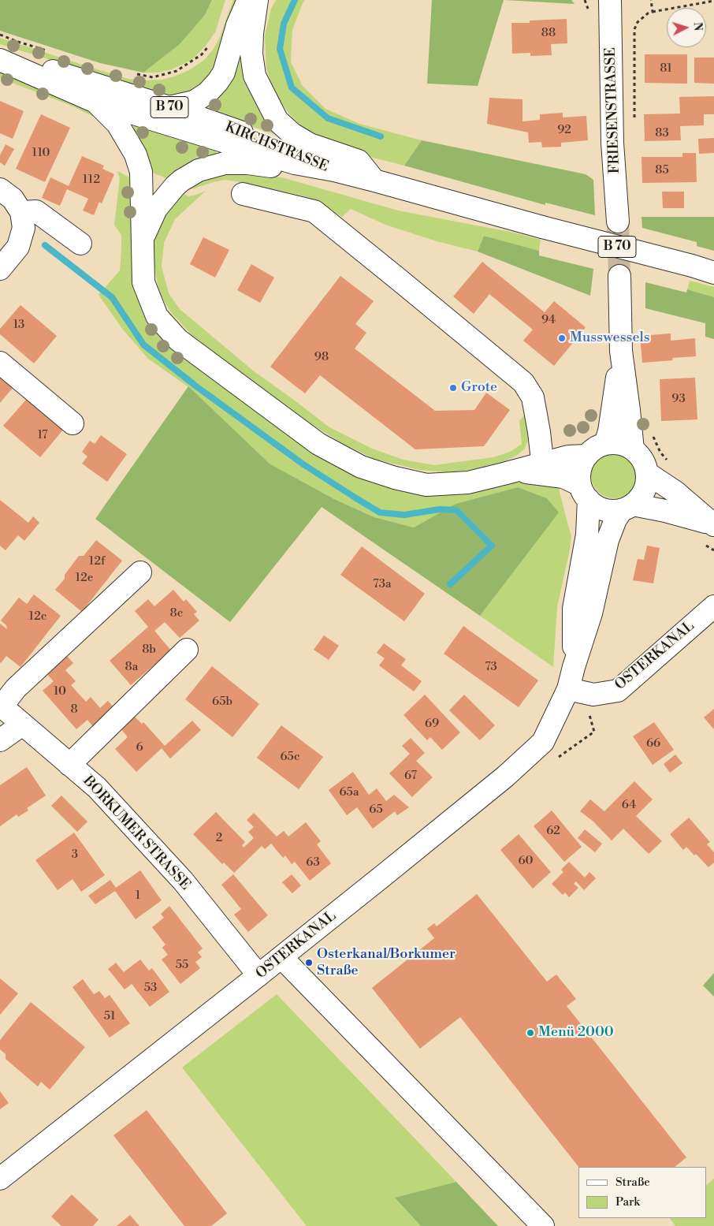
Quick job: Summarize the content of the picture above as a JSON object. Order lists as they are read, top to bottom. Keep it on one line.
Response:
{"streets":{"main road":["B 70","FRIESENSTRASSE","KIRCHSTRASSE","OSTERKANAL","BORKUMER STRASSE"]},"crossings":[["B 70","KIRCHSTRASSE"],["OSTERKANAL","BORKUMER STRASSE"]],"places":["Musswessels","Grote","Osterkanal/Borkumer Straße","Menü 2000"],"house_numbers":["88","81","92","83","110","85","112","94","13","98","93","17","12f","12e","73a","8c","12c","8b","8a","73","10","65b","8","69","66","6","65c","67","65a","64","65","62","2","3","60","63","1","55","53","51"],"legend":["Straße","Park"],"north":"right"}
